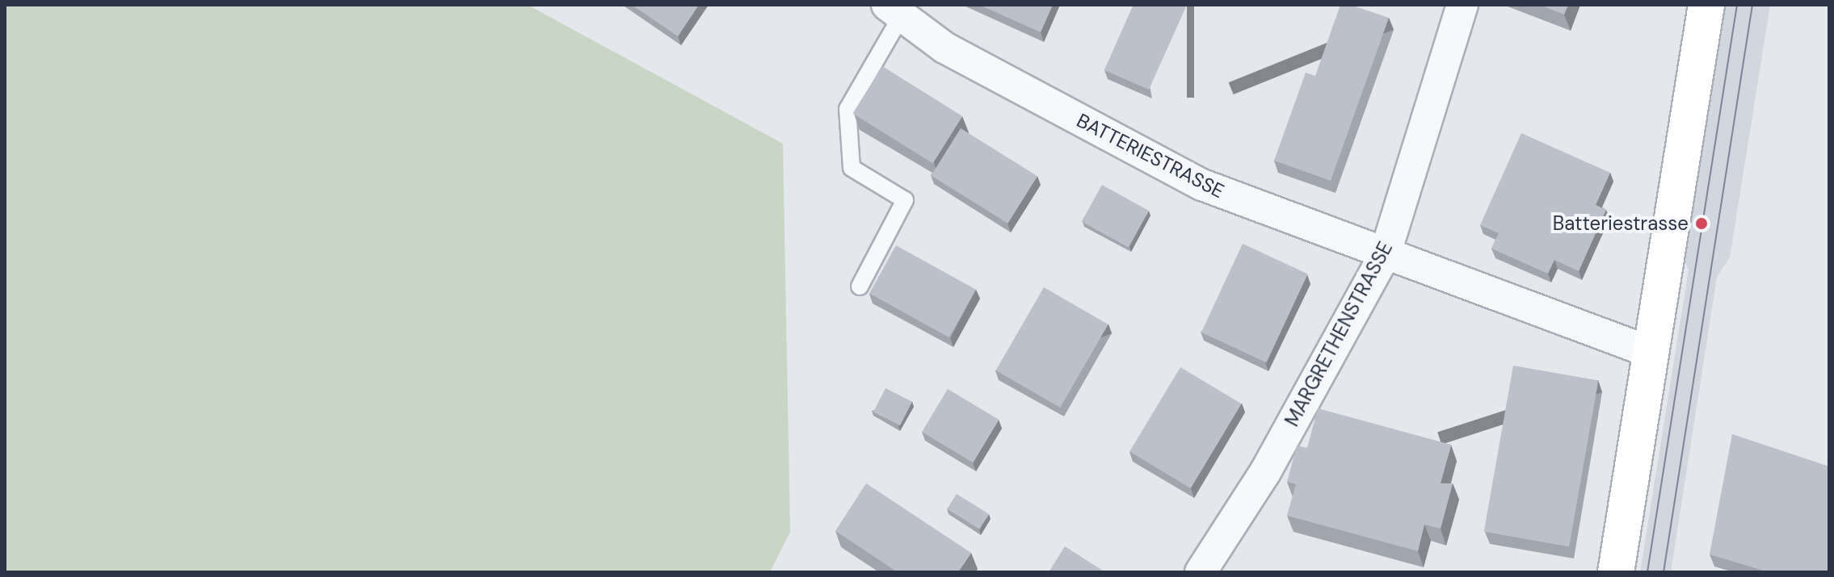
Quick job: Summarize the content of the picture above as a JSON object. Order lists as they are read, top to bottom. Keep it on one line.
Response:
{"streets":{"street":["BATTERIESTRASSE","MARGRETHENSTRASSE"]},"crossings":[["BATTERIESTRASSE","MARGRETHENSTRASSE"]],"places":["Batteriestrasse"]}
